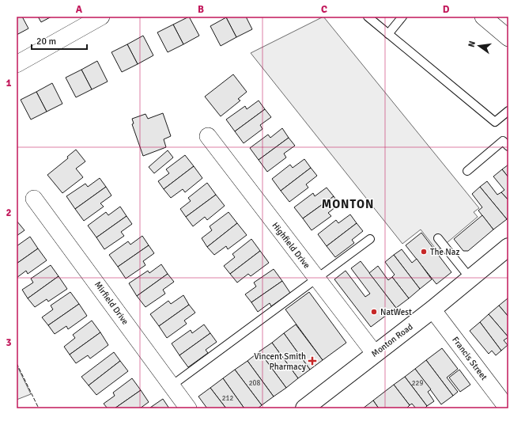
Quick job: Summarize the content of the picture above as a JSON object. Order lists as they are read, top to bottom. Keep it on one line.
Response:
{"streets":{"main road":["Monton Road"],"street":["Highfield Drive","Mirfield Drive","Francis Street"]},"crossings":[["Highfield Drive","Monton Road"],["Monton Road","Francis Street"]],"districts":["MONTON"],"places":{"other":["The Naz","NatWest"],"health":["Vincent Smith Pharmacy"]},"house_numbers":["208","229","212"],"scale_bar":"20 m","north":"left","grid":{"columns":["A","B","C","D"],"rows":["1","2","3"]}}
